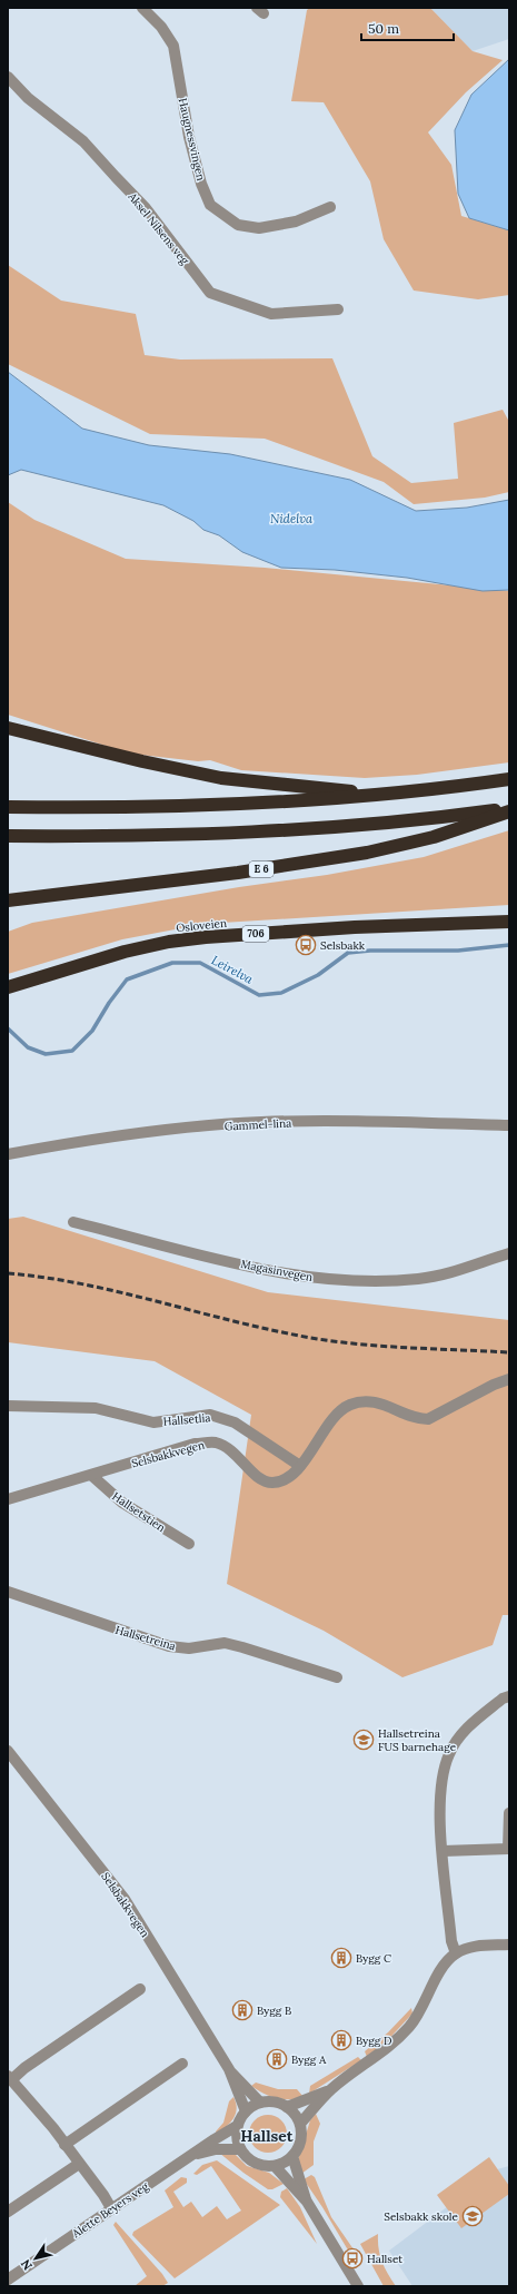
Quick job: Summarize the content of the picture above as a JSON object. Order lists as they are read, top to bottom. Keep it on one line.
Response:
{"streets":{"highway":["E 6","Osloveien","706"],"street":["Haugnessvingen","Aksel Nilsens veg","Gammel-lina","Magasinvegen","Hallsetlia","Selsbakkvegen","Hallsetstien","Hallsetreina","Alette Beyers veg"]},"crossings":[["Hallsetlia","Selsbakkvegen"],["Selsbakkvegen","Hallsetstien"],["Selsbakkvegen","Alette Beyers veg"]],"districts":["Hallset"],"water":["Nidelva","Leirelva"],"places":{"bus stop":["Selsbakk","Hallset"],"school or university":["Hallsetreina FUS barnehage","Selsbakk skole"],"building":["Bygg C","Bygg B","Bygg D","Bygg A"]},"scale_bar":"50 m","north":"bottom left"}
